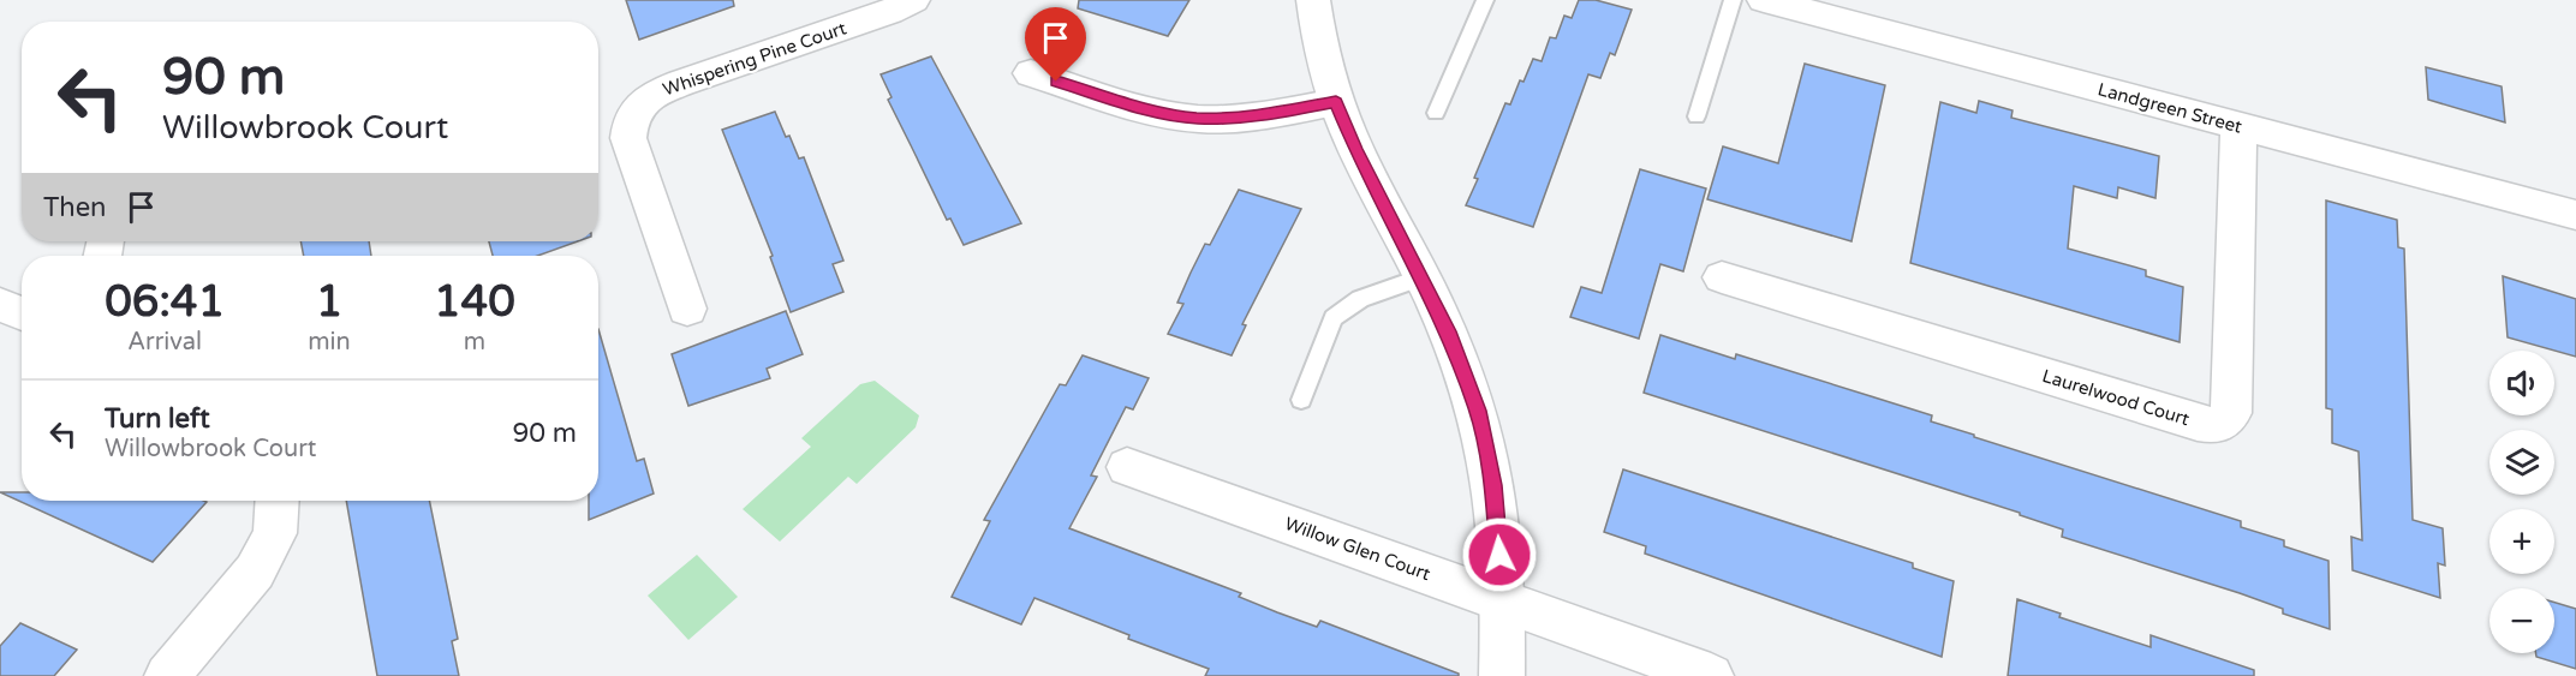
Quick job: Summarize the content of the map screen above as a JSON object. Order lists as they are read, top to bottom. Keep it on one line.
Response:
{"streets":{"street":["Whispering Pine Court","Landgreen Street","Laurelwood Court","Willow Glen Court"]},"crossings":[["Landgreen Street","Laurelwood Court"]],"page":{"turn":["90 m","Willowbrook Court"],"then":"Then","eta":["06:41","Arrival","1","min","140","m"],"map_buttons":["+","−"],"list":[{"name":"Turn left","note":"Willowbrook Court","value":"90 m"}]}}
